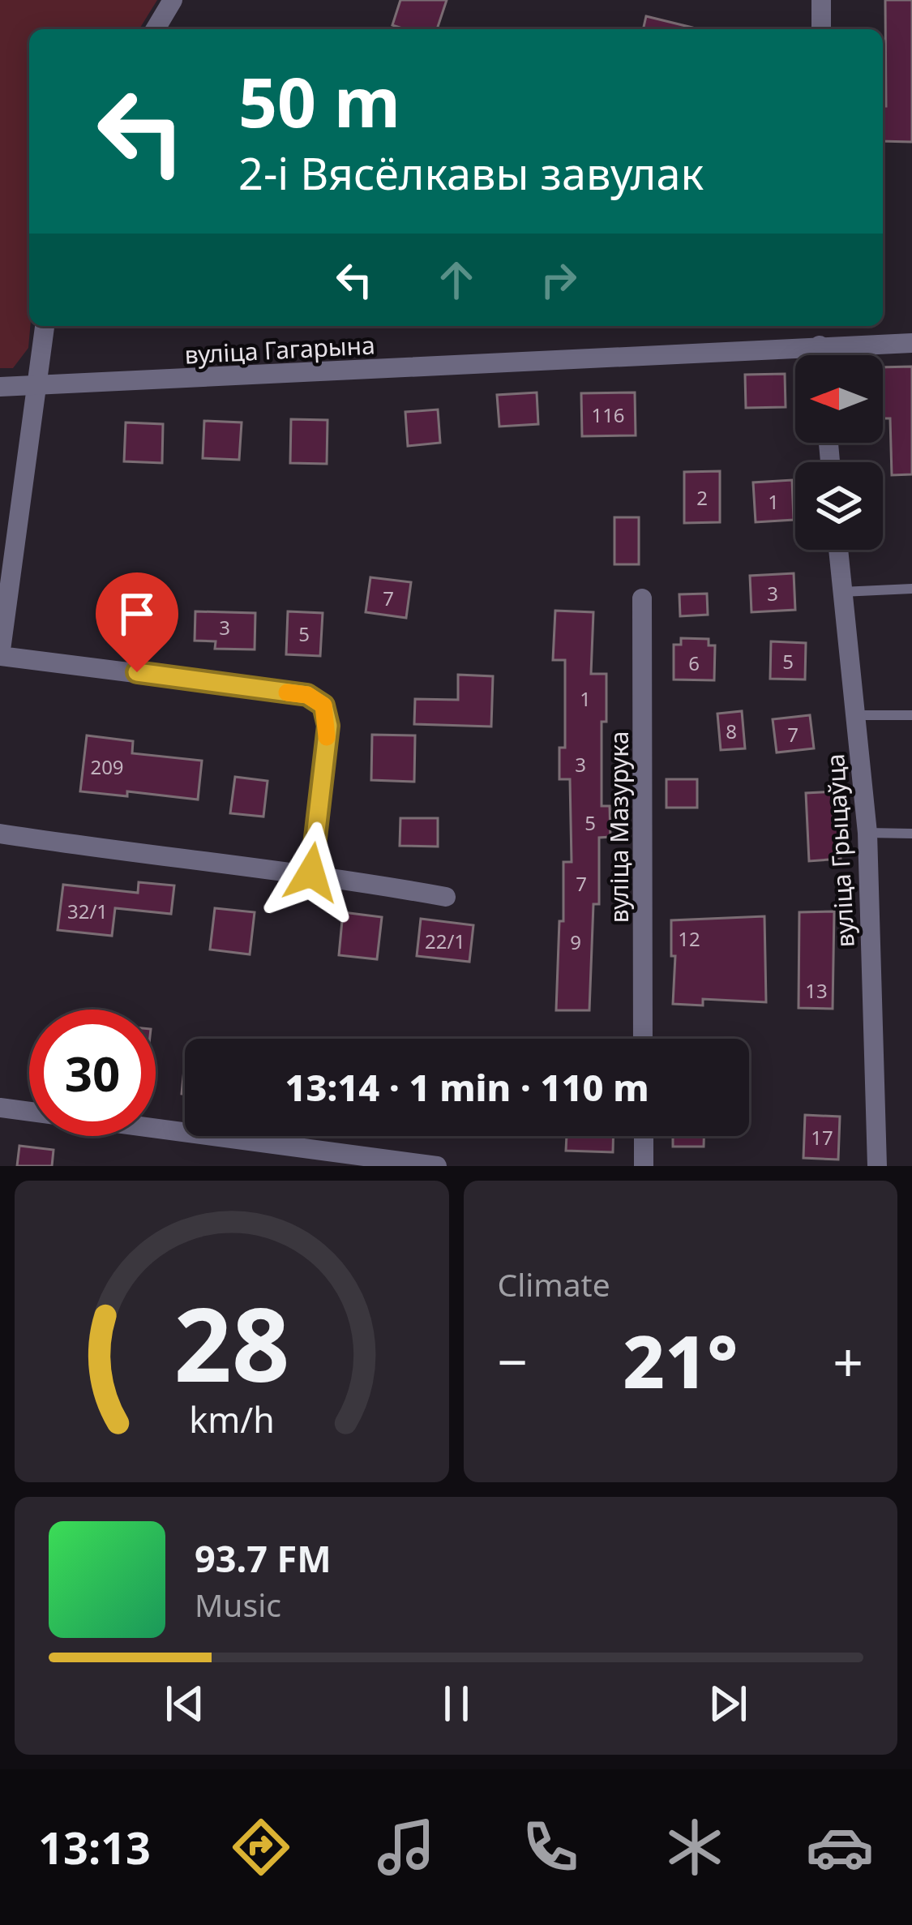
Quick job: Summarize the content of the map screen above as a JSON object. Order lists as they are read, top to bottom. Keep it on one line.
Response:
{"streets":{"street":["вуліца Гагарына","вуліца Мазурука","вуліца Грыцаўца"]},"house_numbers":["116","2","1","3","7","3","5","5","6","1","8","7","3","209","5","7","32/1","12","22/1","9","13","17"],"north":"left","page":{"turn":["50 m","2-і Вясёлкавы завулак"],"limit":"30","trip":"13:14 · 1 min · 110 m","tile":"Climate","heat":["−","21°","+"],"song":["93.7 FM","Music"],"tabs":"13:13","gauge":["28","km/h"]}}
